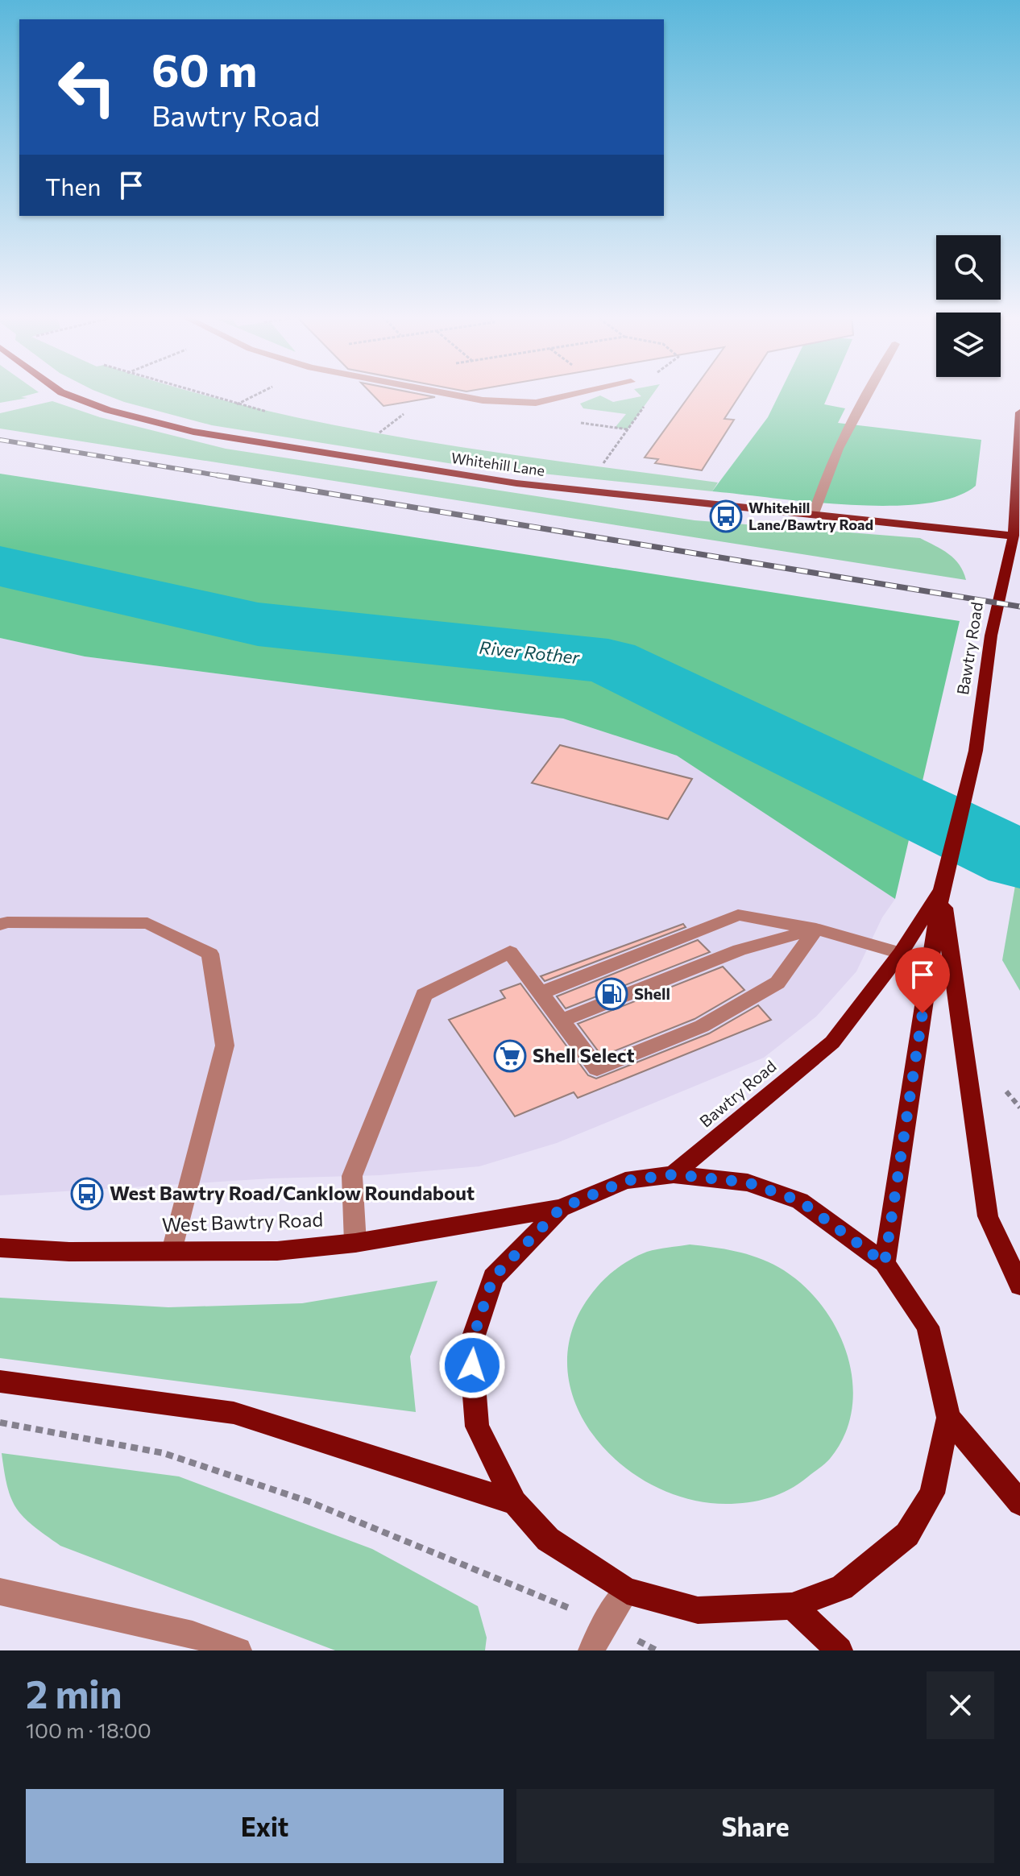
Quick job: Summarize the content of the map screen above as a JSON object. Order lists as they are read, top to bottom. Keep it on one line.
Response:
{"streets":{"main road":["Whitehill Lane","Bawtry Road","West Bawtry Road"]},"crossings":[["Whitehill Lane","Bawtry Road"]],"water":["River Rother"],"places":{"bus stop":["Whitehill Lane/Bawtry Road","West Bawtry Road/Canklow Roundabout"],"fuel station":["Shell"],"supermarket":["Shell Select"]},"page":{"turn":["60 m","Bawtry Road"],"then":"Then","heading":["2 min","100 m · 18:00"],"buttons":["Exit","Share"]}}
